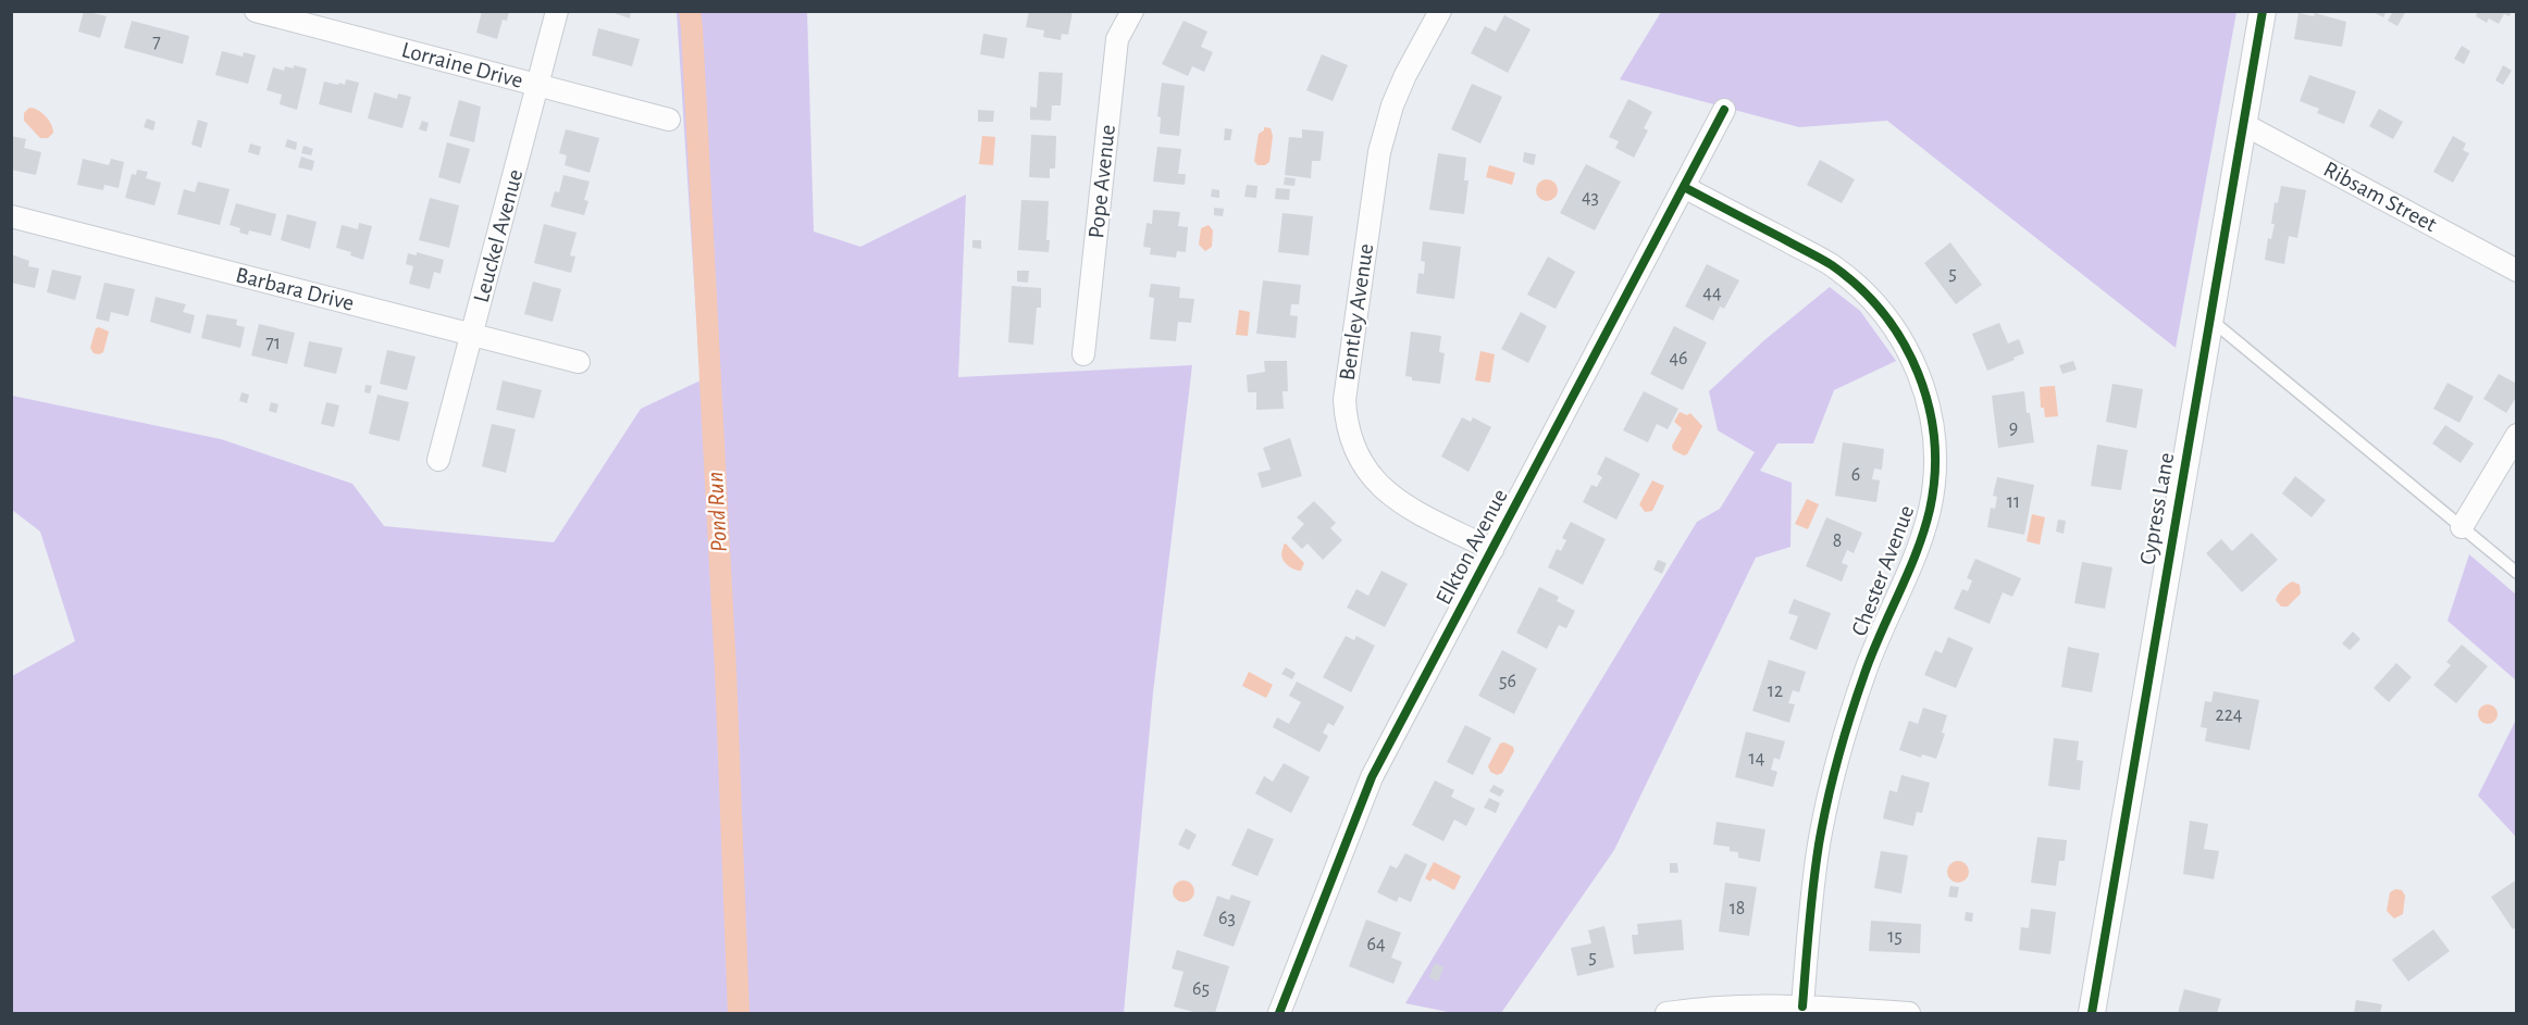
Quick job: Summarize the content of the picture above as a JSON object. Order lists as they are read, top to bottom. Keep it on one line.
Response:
{"streets":{"street":["Lorraine Drive","Pope Avenue","Ribsam Street","Leuckel Avenue","Barbara Drive","Bentley Avenue","Cypress Lane","Elkton Avenue","Chester Avenue"]},"crossings":[["Lorraine Drive","Leuckel Avenue"],["Ribsam Street","Cypress Lane"],["Leuckel Avenue","Barbara Drive"],["Bentley Avenue","Elkton Avenue"],["Elkton Avenue","Chester Avenue"]],"water":["Pond Run"],"house_numbers":["7","43","5","44","71","46","9","6","11","8","56","12","224","14","18","63","15","64","5","65"]}
